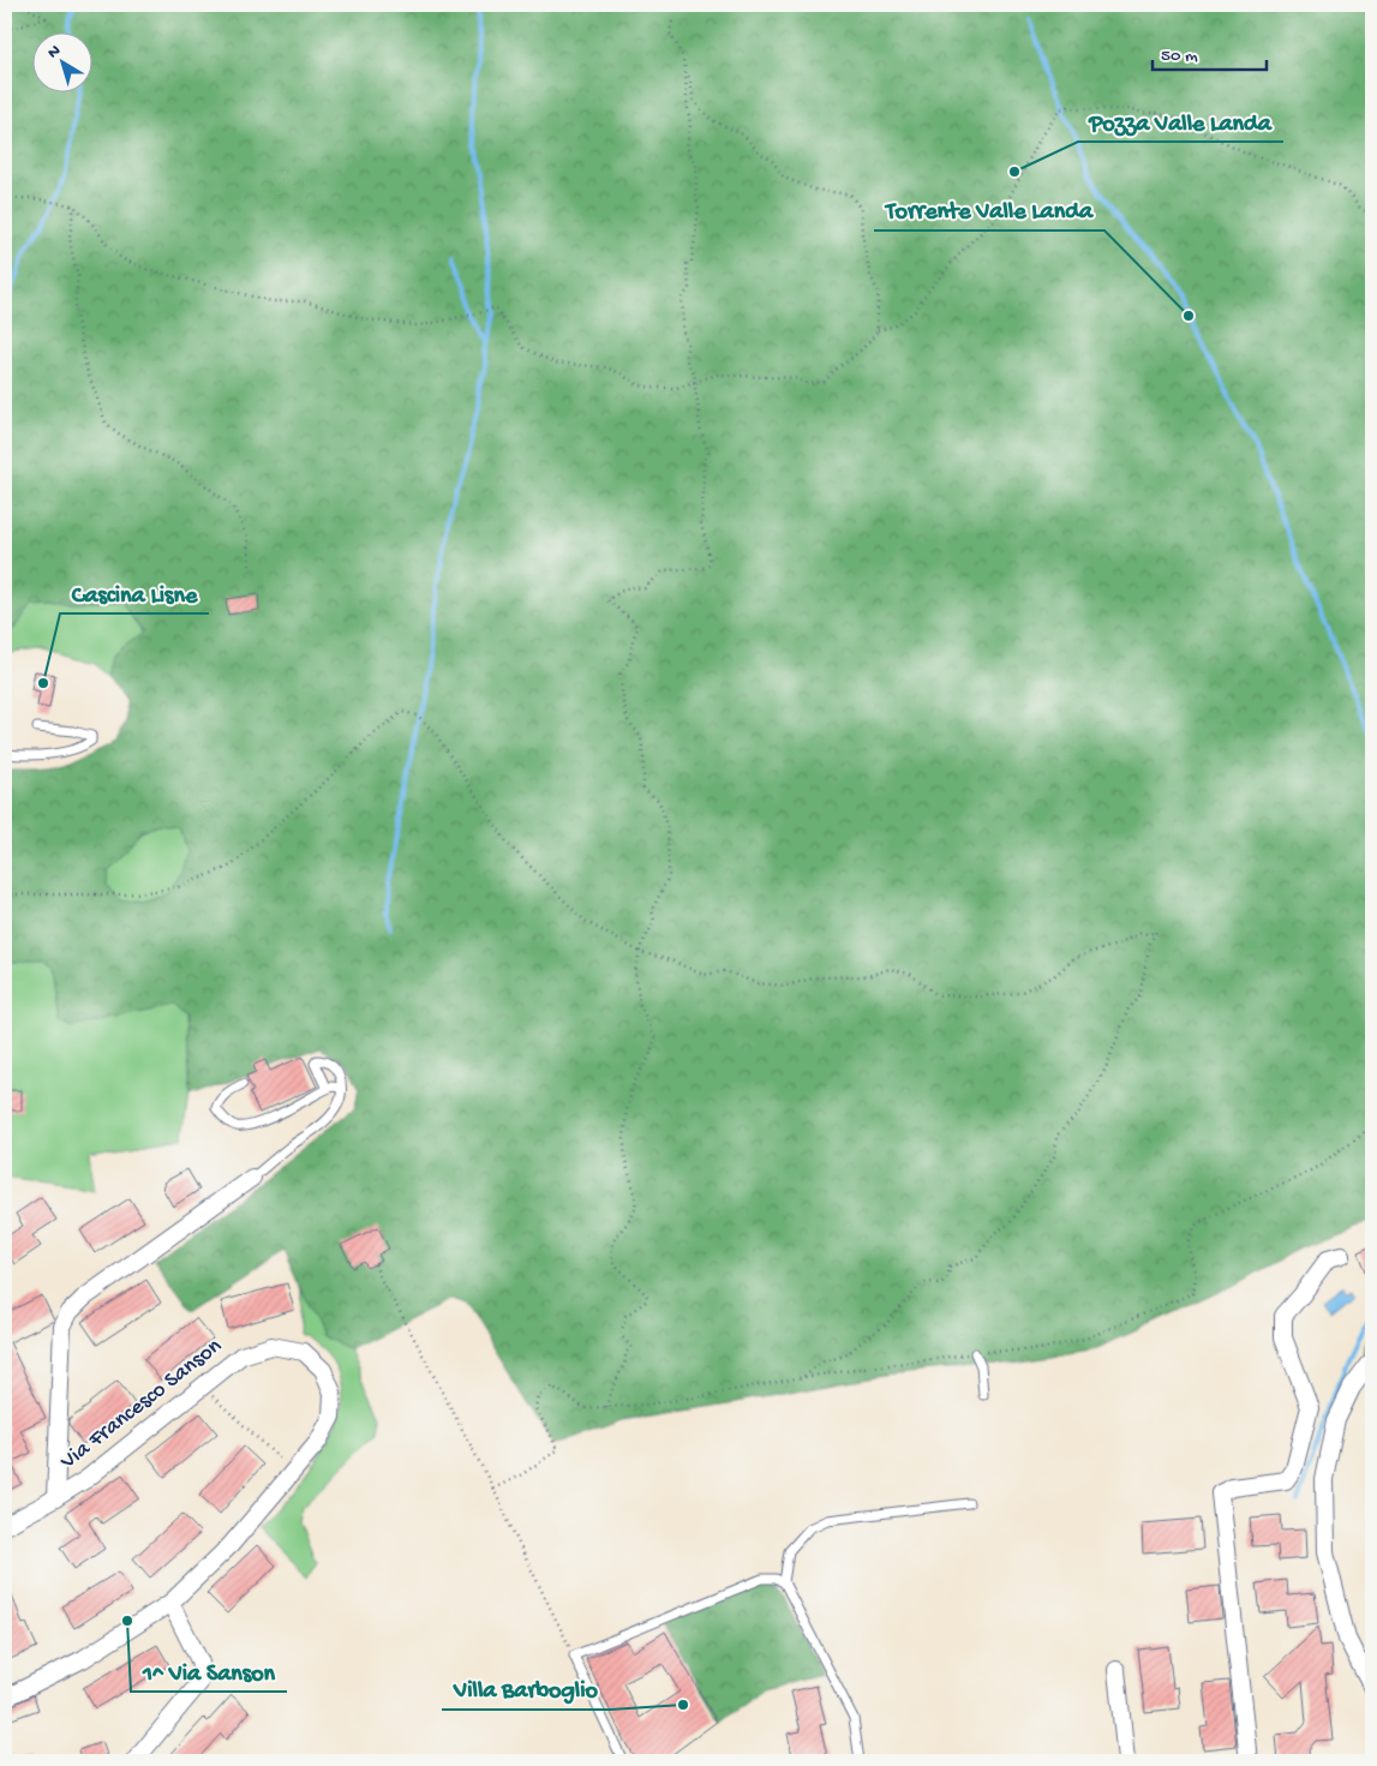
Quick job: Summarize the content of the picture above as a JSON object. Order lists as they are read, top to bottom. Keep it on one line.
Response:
{"streets":{"street":["Via Francesco Sanson"]},"places":["Pozza Valle Landa","Torrente Valle Landa","Cascina Lisne","1^ Via Sanson","Villa Barboglio"],"scale_bar":"50 m","north":"top left"}
